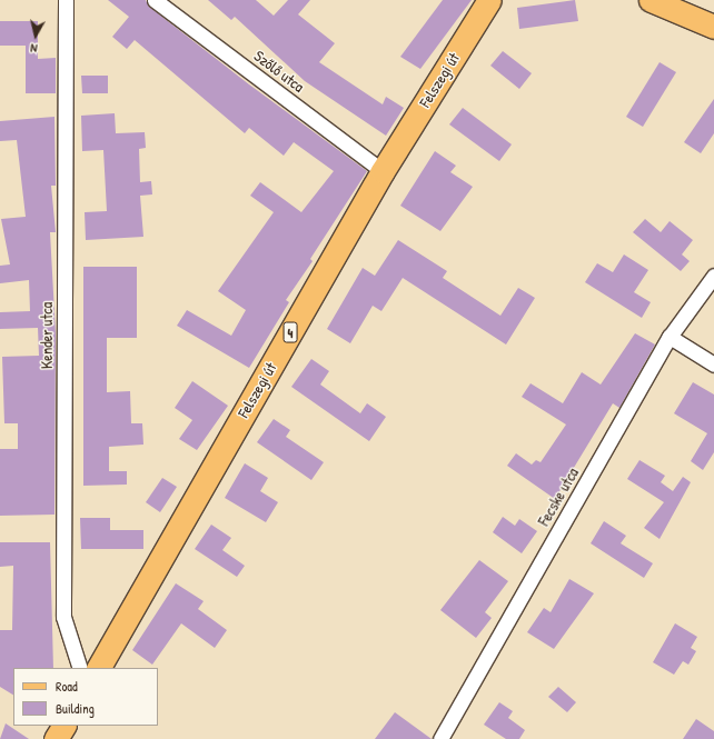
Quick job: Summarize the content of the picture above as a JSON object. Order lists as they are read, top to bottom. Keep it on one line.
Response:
{"streets":{"main road":["Felszegi út","4"],"street":["Szőlő utca","Kender utca","Fecske utca"]},"crossings":[["Szőlő utca","Felszegi út"]],"legend":["Road","Building"],"north":"bottom"}
